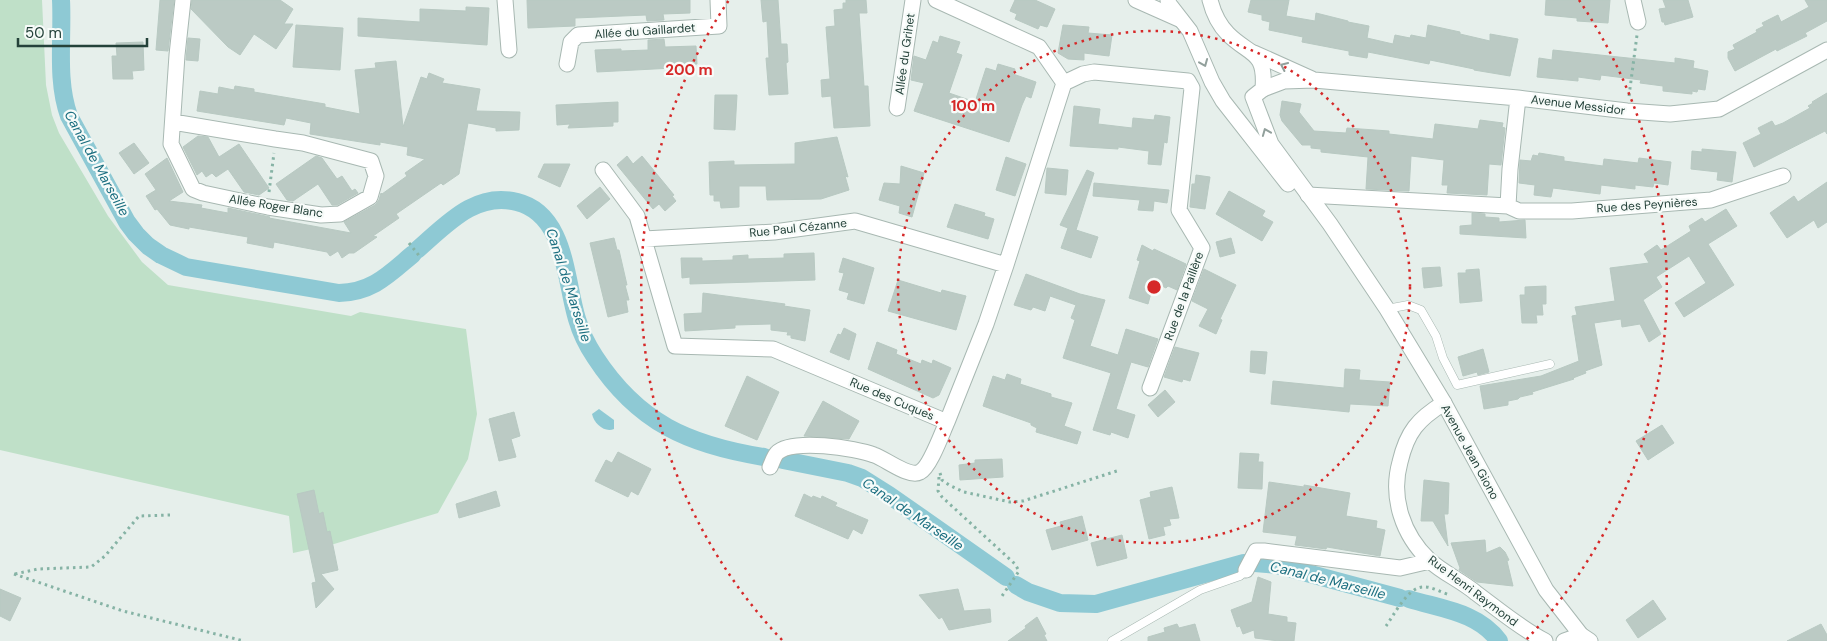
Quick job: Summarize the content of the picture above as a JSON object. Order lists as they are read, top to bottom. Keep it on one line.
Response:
{"streets":{"street":["Allée du Gaillardet","Allée du Grihet","Avenue Messidor","Rue des Peynières","Allée Roger Blanc","Rue Paul Cézanne","Rue de la Paillère","Rue des Cuques","Avenue Jean Giono","Rue Henri Raymond"]},"crossings":[["Avenue Messidor","Avenue Jean Giono"],["Rue des Peynières","Avenue Jean Giono"],["Rue Paul Cézanne","Rue des Cuques"],["Rue de la Paillère","Rue des Cuques"],["Avenue Jean Giono","Rue Henri Raymond"]],"water":["Canal de Marseille"],"scale_bar":"50 m","rings":["200 m","100 m"]}
